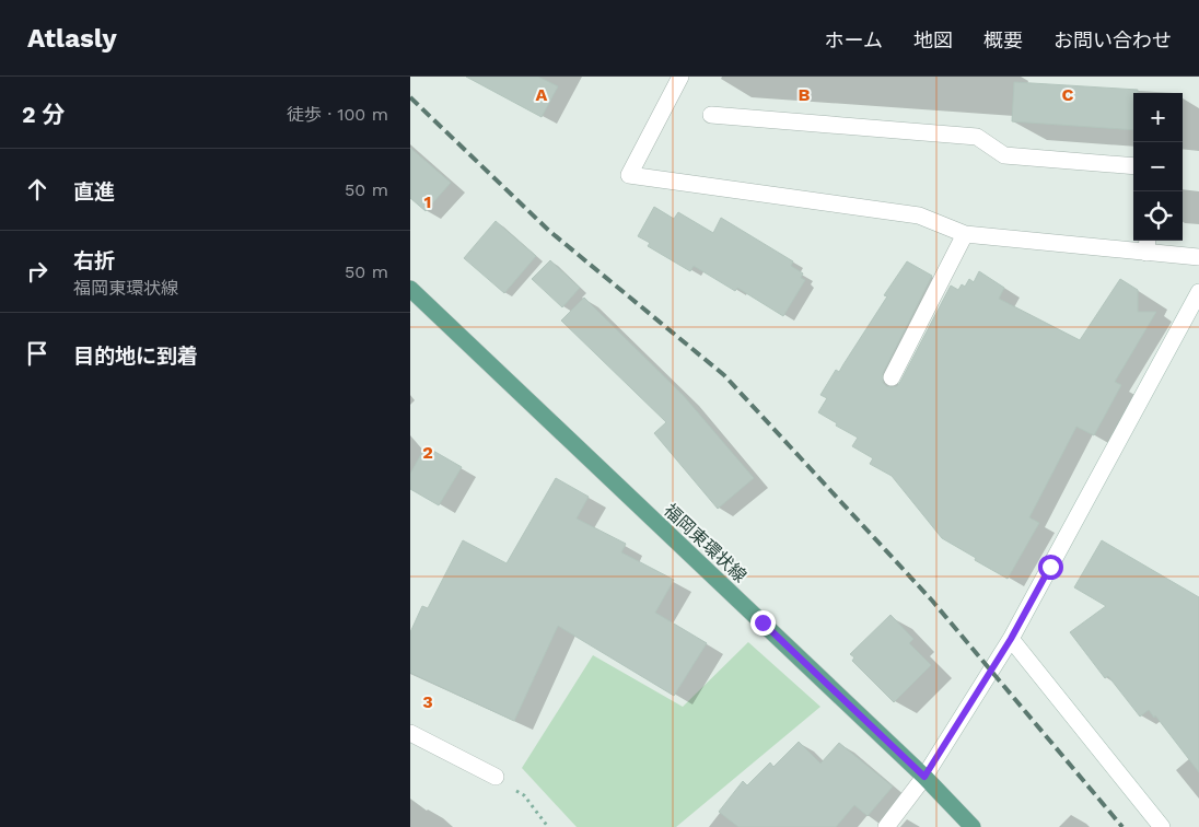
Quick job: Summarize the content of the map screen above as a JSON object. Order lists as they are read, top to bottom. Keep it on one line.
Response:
{"streets":{"main road":["福岡東環状線"]},"page":{"header":"Atlasly","nav":["ホーム","地図","概要","お問い合わせ"],"heading":["2 分","徒歩 · 100 m"],"map_buttons":["+","−"],"list":[["直進","50 m"],["右折","福岡東環状線","50 m"],"目的地に到着"]},"grid":{"columns":["A","B","C"],"rows":["1","2","3"]}}
